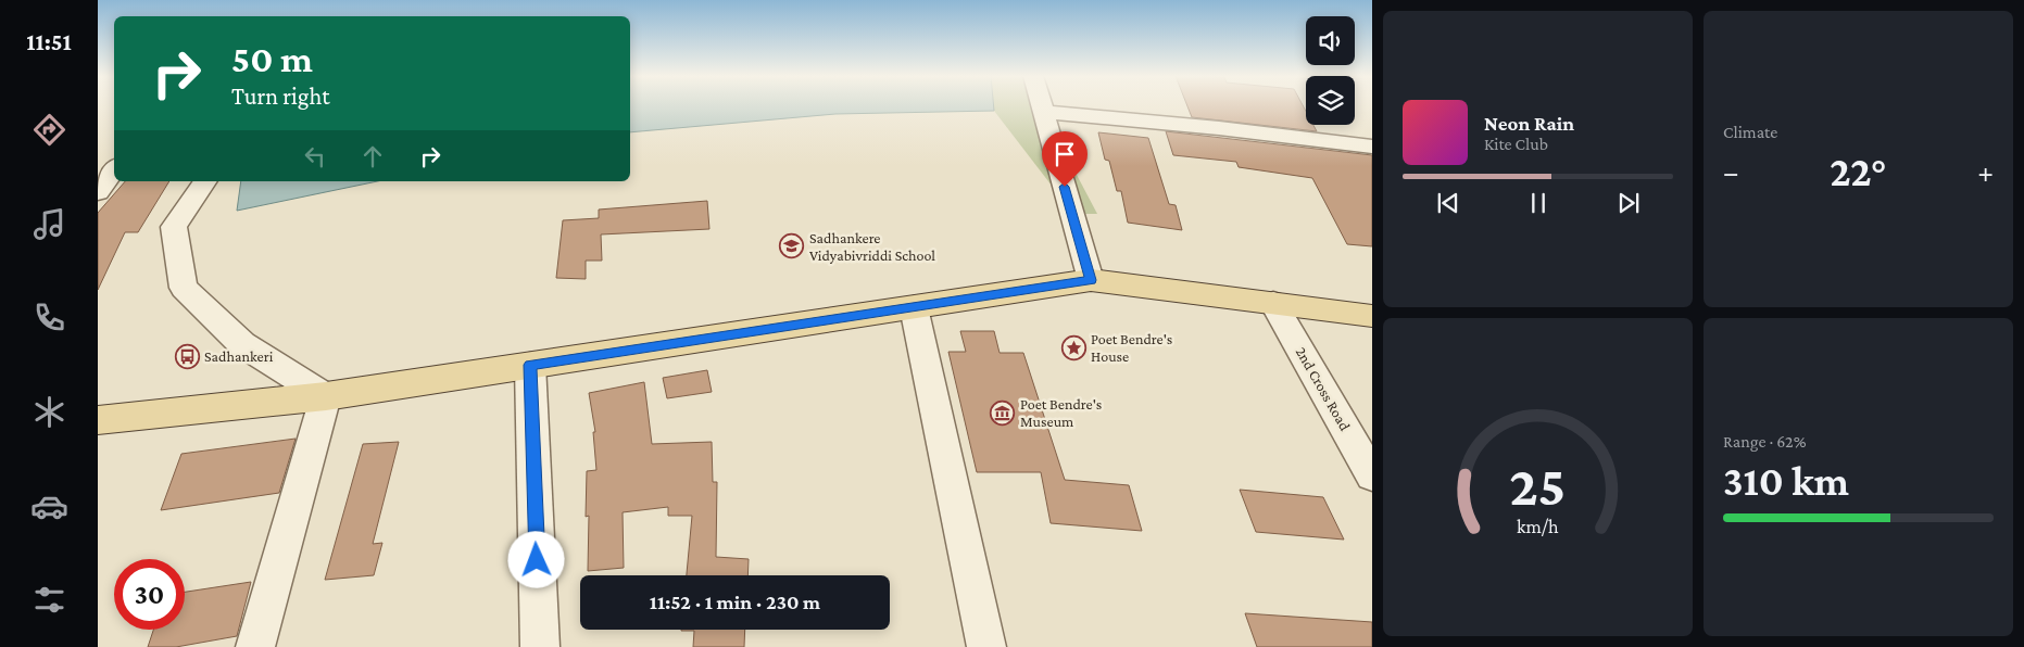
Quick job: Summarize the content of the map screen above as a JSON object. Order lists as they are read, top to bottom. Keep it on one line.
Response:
{"streets":{"street":["2nd Cross Road"]},"places":{"school or university":["Sadhankere Vidyabivriddi School"],"place":["Poet Bendre's House"],"bus stop":["Sadhankeri"],"museum":["Poet Bendre's Museum"]},"page":{"tabs":"11:51","tile":["Climate",["Range · 62%","310 km"]],"turn":["50 m","Turn right"],"song":["Neon Rain","Kite Club"],"heat":["−","22°","+"],"limit":"30","trip":"11:52 · 1 min · 230 m","gauge":["25","km/h"]}}
